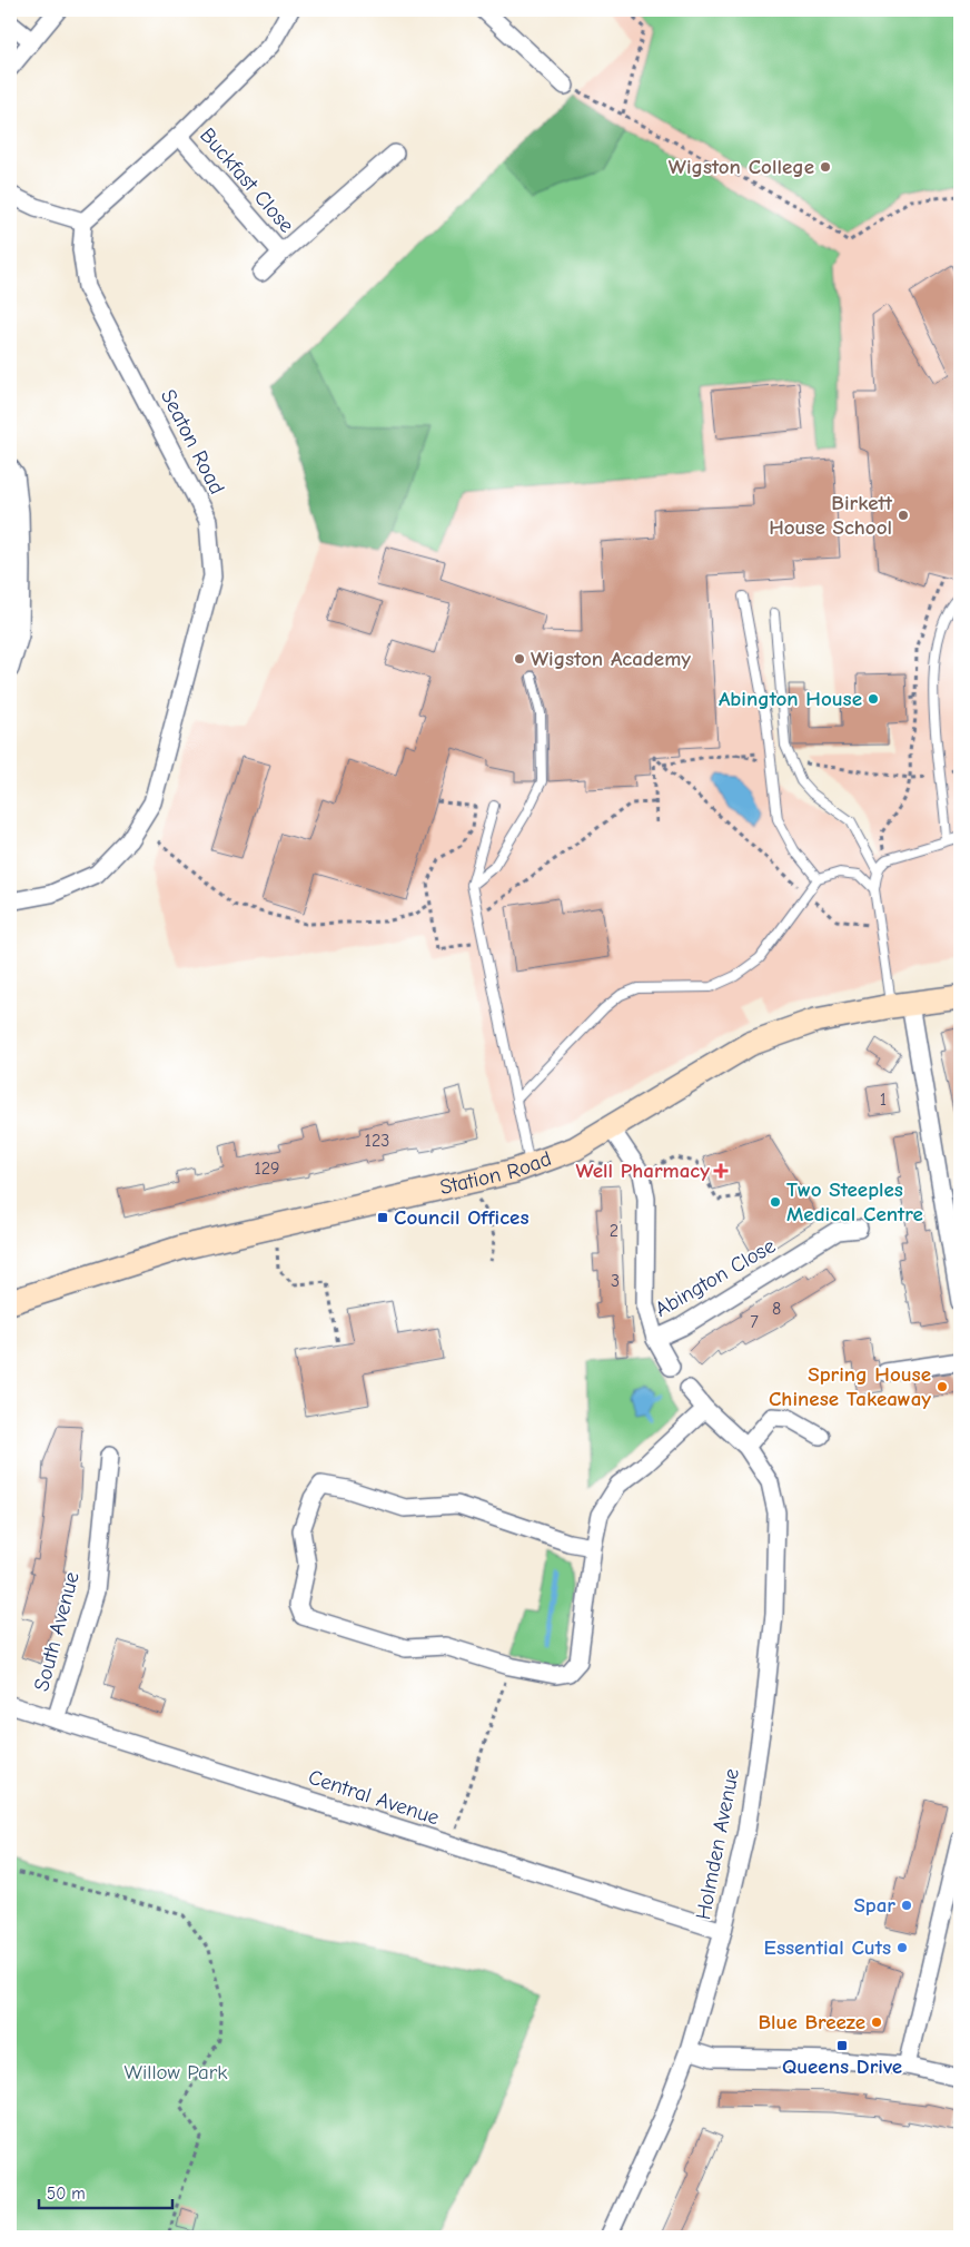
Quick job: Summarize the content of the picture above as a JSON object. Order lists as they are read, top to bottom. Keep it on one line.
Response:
{"streets":{"main road":["Station Road"],"street":["Buckfast Close","Seaton Road","Abington Close","South Avenue","Central Avenue","Holmden Avenue"]},"crossings":[["Station Road","Abington Close"],["South Avenue","Central Avenue"],["Central Avenue","Holmden Avenue"]],"parks":["Willow Park"],"places":{"other":["Wigston College","Birkett House School","Wigston Academy","Abington House","Two Steeples Medical Centre","Spring House Chinese Takeaway","Spar","Essential Cuts","Blue Breeze"],"health":["Well Pharmacy"],"transit":["Council Offices","Queens Drive"]},"house_numbers":["1","123","129","2","3","8","7"],"scale_bar":"50 m"}
